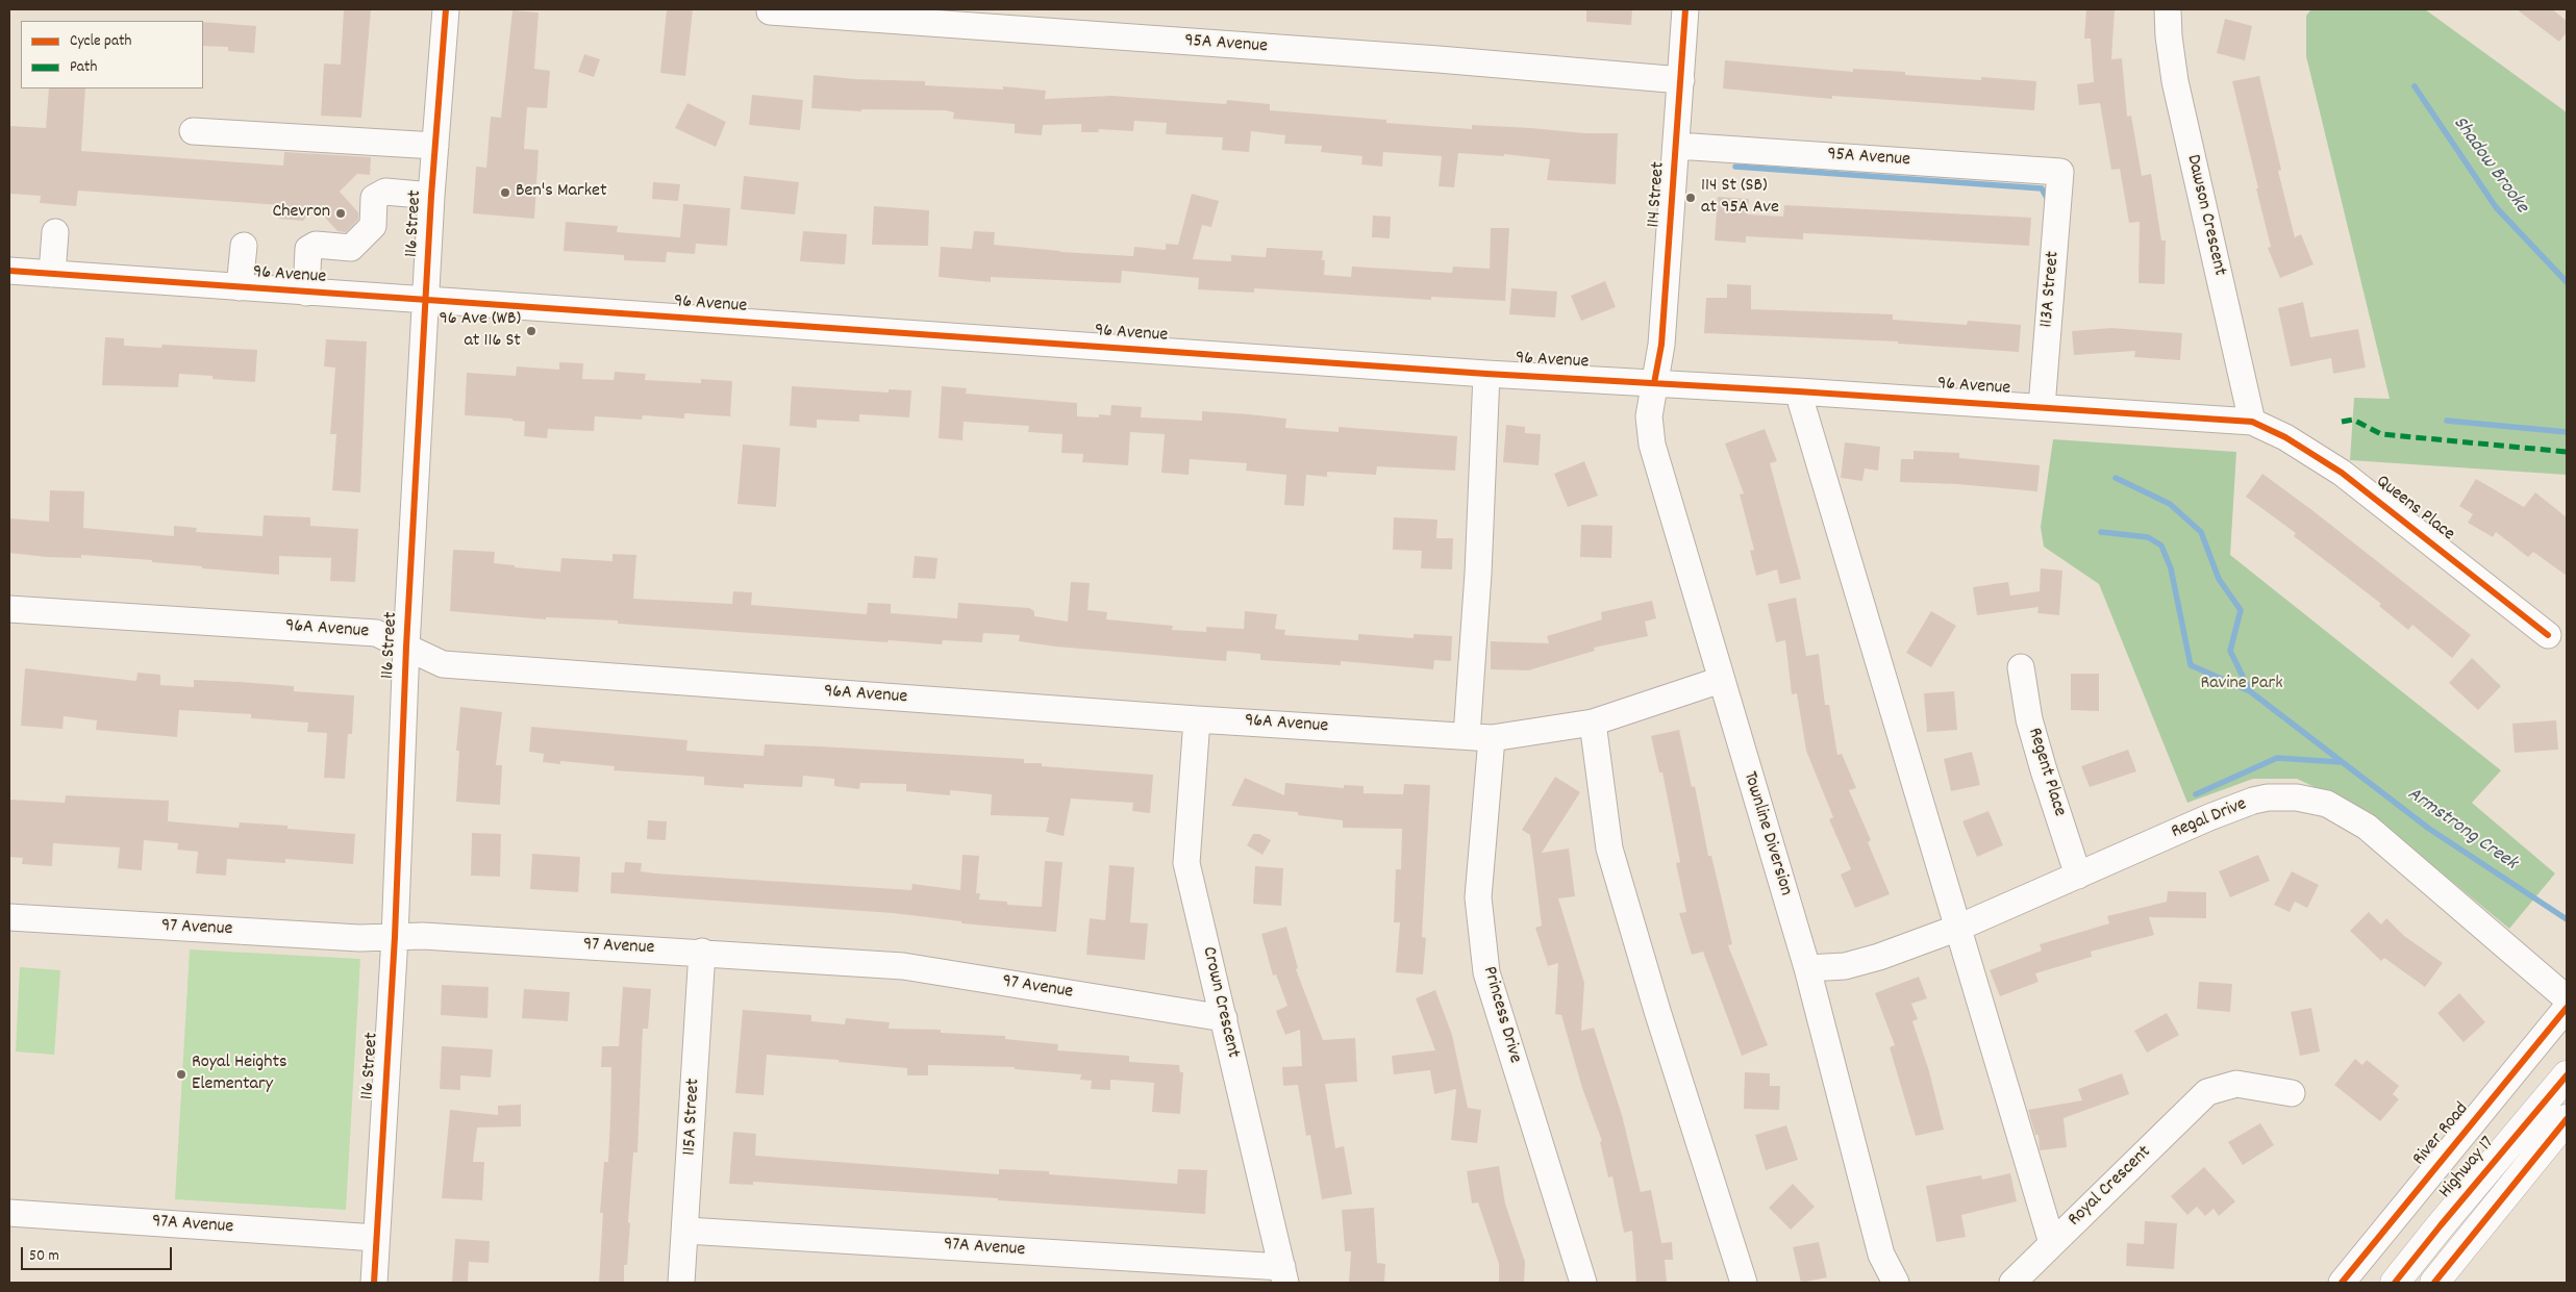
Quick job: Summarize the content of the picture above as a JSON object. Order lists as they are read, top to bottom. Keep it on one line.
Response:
{"streets":{"highway":["Highway 17"],"street":["95A Avenue","114 Street","Dawson Crescent","116 Street","96 Avenue","113A Street","Queens Place","96A Avenue","Regent Place","Regal Drive","Townline Diversion","97 Avenue","Crown Crescent","Princess Drive","115A Street","River Road","Royal Crescent","97A Avenue"]},"crossings":[["95A Avenue","114 Street"],["95A Avenue","113A Street"],["114 Street","96 Avenue"],["114 Street","Townline Diversion"],["Dawson Crescent","96 Avenue"],["Dawson Crescent","Queens Place"],["116 Street","96 Avenue"],["116 Street","96A Avenue"],["116 Street","97 Avenue"],["116 Street","97A Avenue"],["96 Avenue","113A Street"],["96 Avenue","Queens Place"],["96 Avenue","Townline Diversion"],["96A Avenue","Townline Diversion"],["96A Avenue","Crown Crescent"],["96A Avenue","Princess Drive"],["Regent Place","Regal Drive"],["Regal Drive","Townline Diversion"],["97 Avenue","Crown Crescent"],["97 Avenue","115A Street"],["Crown Crescent","97A Avenue"],["115A Street","97A Avenue"]],"water":["Shadow Brooke","Armstrong Creek"],"parks":["Ravine Park"],"places":["Ben's Market","114 St (SB) at 95A Ave","Chevron","96 Ave (WB) at 116 St","Royal Heights Elementary"],"legend":["Cycle path","Path"],"scale_bar":"50 m"}
